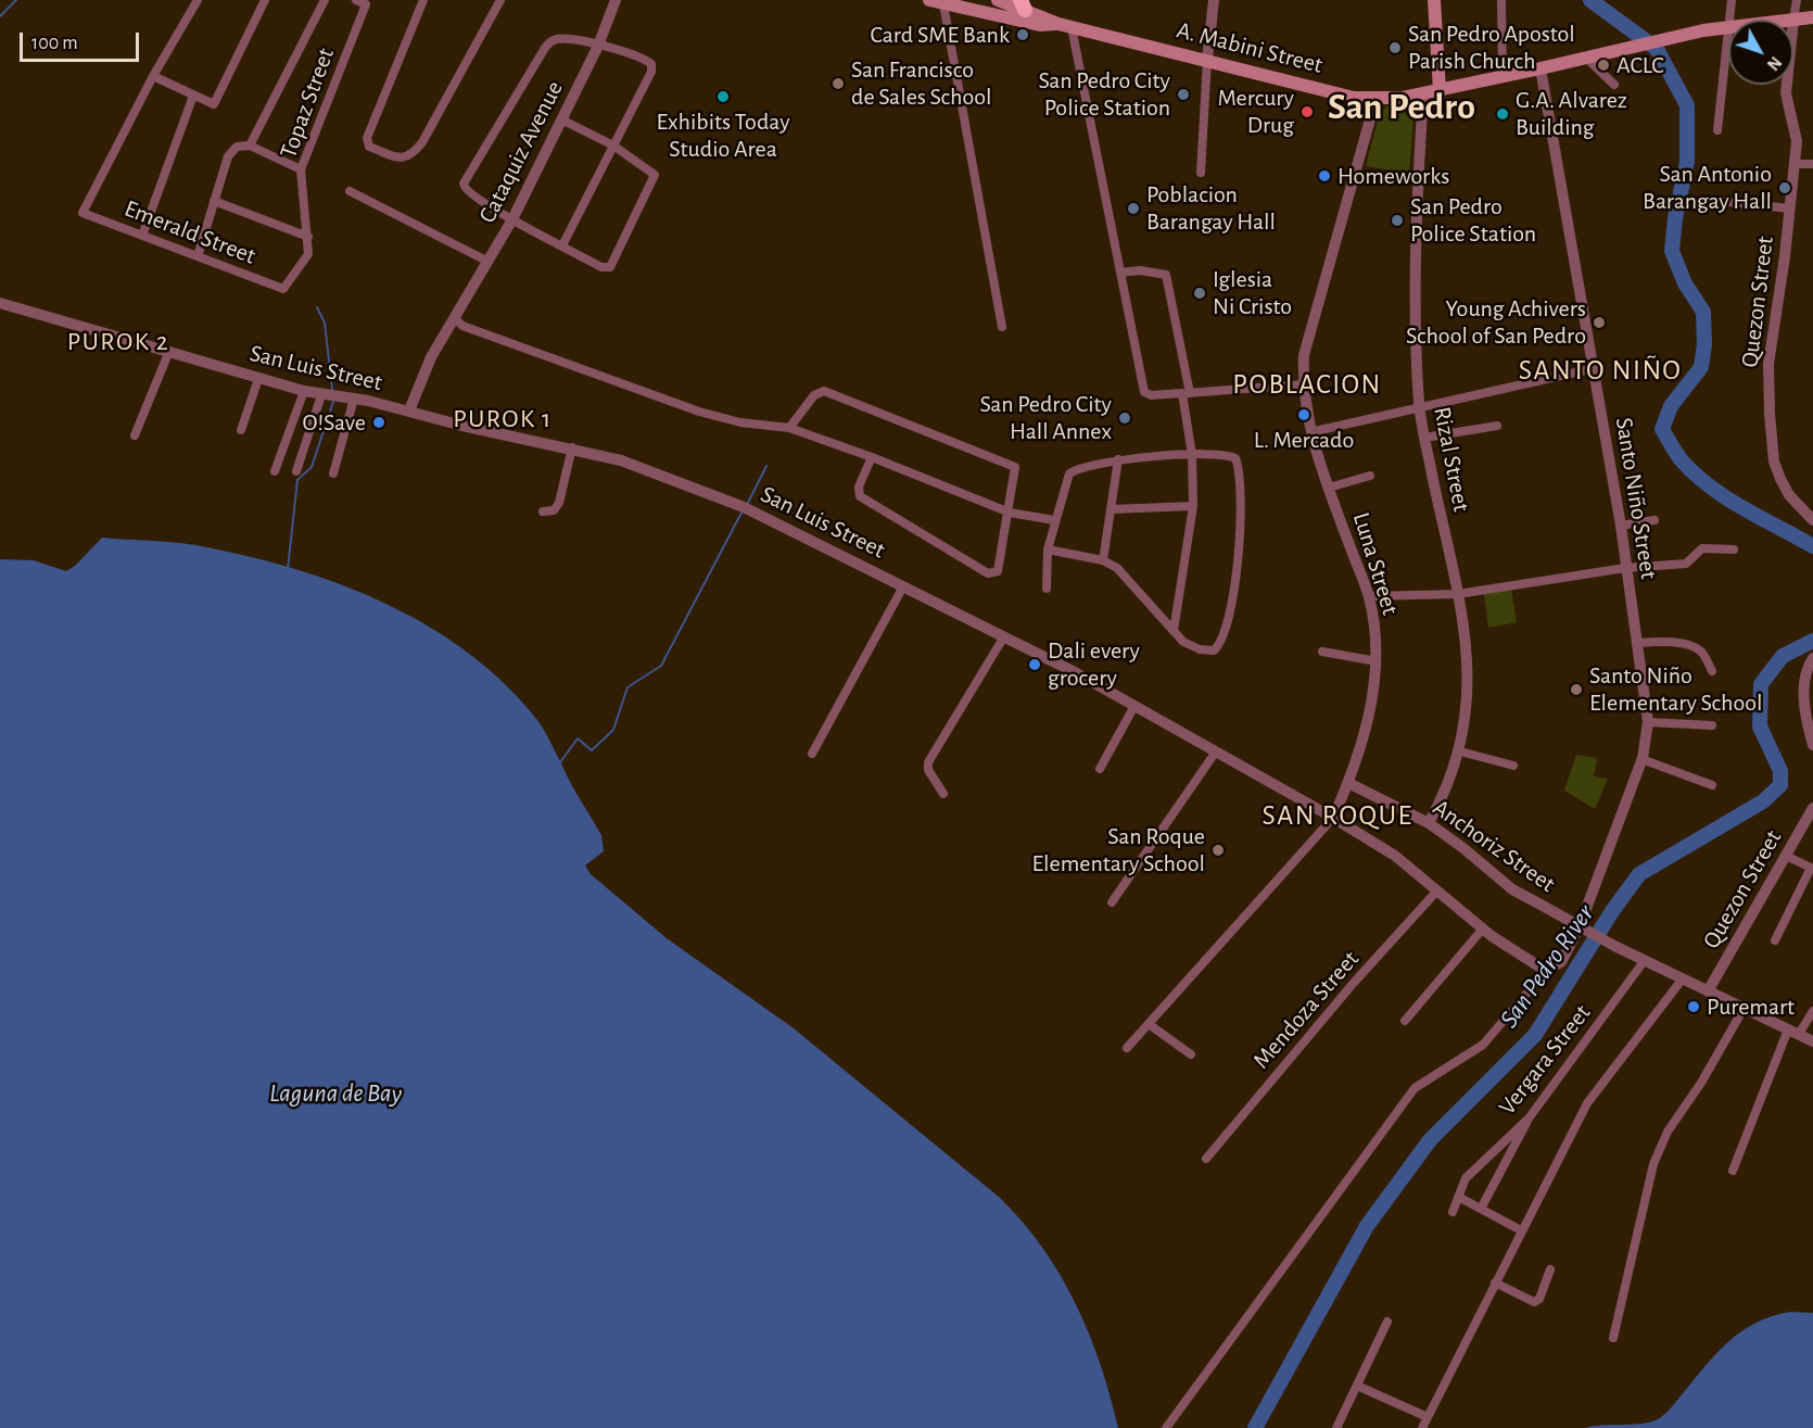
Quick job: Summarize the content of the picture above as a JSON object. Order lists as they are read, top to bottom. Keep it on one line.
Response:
{"streets":{"main road":["A. Mabini Street"],"street":["Topaz Street","Cataquiz Avenue","Emerald Street","Quezon Street","San Luis Street","Rizal Street","Santo Niño Street","Luna Street","Anchoriz Street","Mendoza Street","Vergara Street"]},"crossings":[["A. Mabini Street","Quezon Street"],["A. Mabini Street","Rizal Street"],["A. Mabini Street","Santo Niño Street"],["A. Mabini Street","Luna Street"],["Topaz Street","Emerald Street"],["Cataquiz Avenue","San Luis Street"],["Quezon Street","Anchoriz Street"],["San Luis Street","Santo Niño Street"],["San Luis Street","Luna Street"],["San Luis Street","Mendoza Street"],["Rizal Street","Anchoriz Street"],["Santo Niño Street","Anchoriz Street"],["Luna Street","Anchoriz Street"],["Anchoriz Street","Vergara Street"]],"districts":["San Pedro","PUROK 2","SANTO NIÑO","POBLACION","PUROK 1","SAN ROQUE"],"water":["San Pedro River","Laguna de Bay"],"places":["Card SME Bank","San Pedro Apostol Parish Church","ACLC","San Francisco de Sales School","San Pedro City Police Station","Exhibits Today Studio Area","Mercury Drug","G.A. Alvarez Building","Homeworks","San Antonio Barangay Hall","Poblacion Barangay Hall","San Pedro Police Station","Iglesia Ni Cristo","Young Achivers School of San Pedro","L. Mercado","San Pedro City Hall Annex","O!Save","Dali every grocery","Santo Niño Elementary School","San Roque Elementary School","Puremart"],"scale_bar":"100 m","north":"bottom right"}
